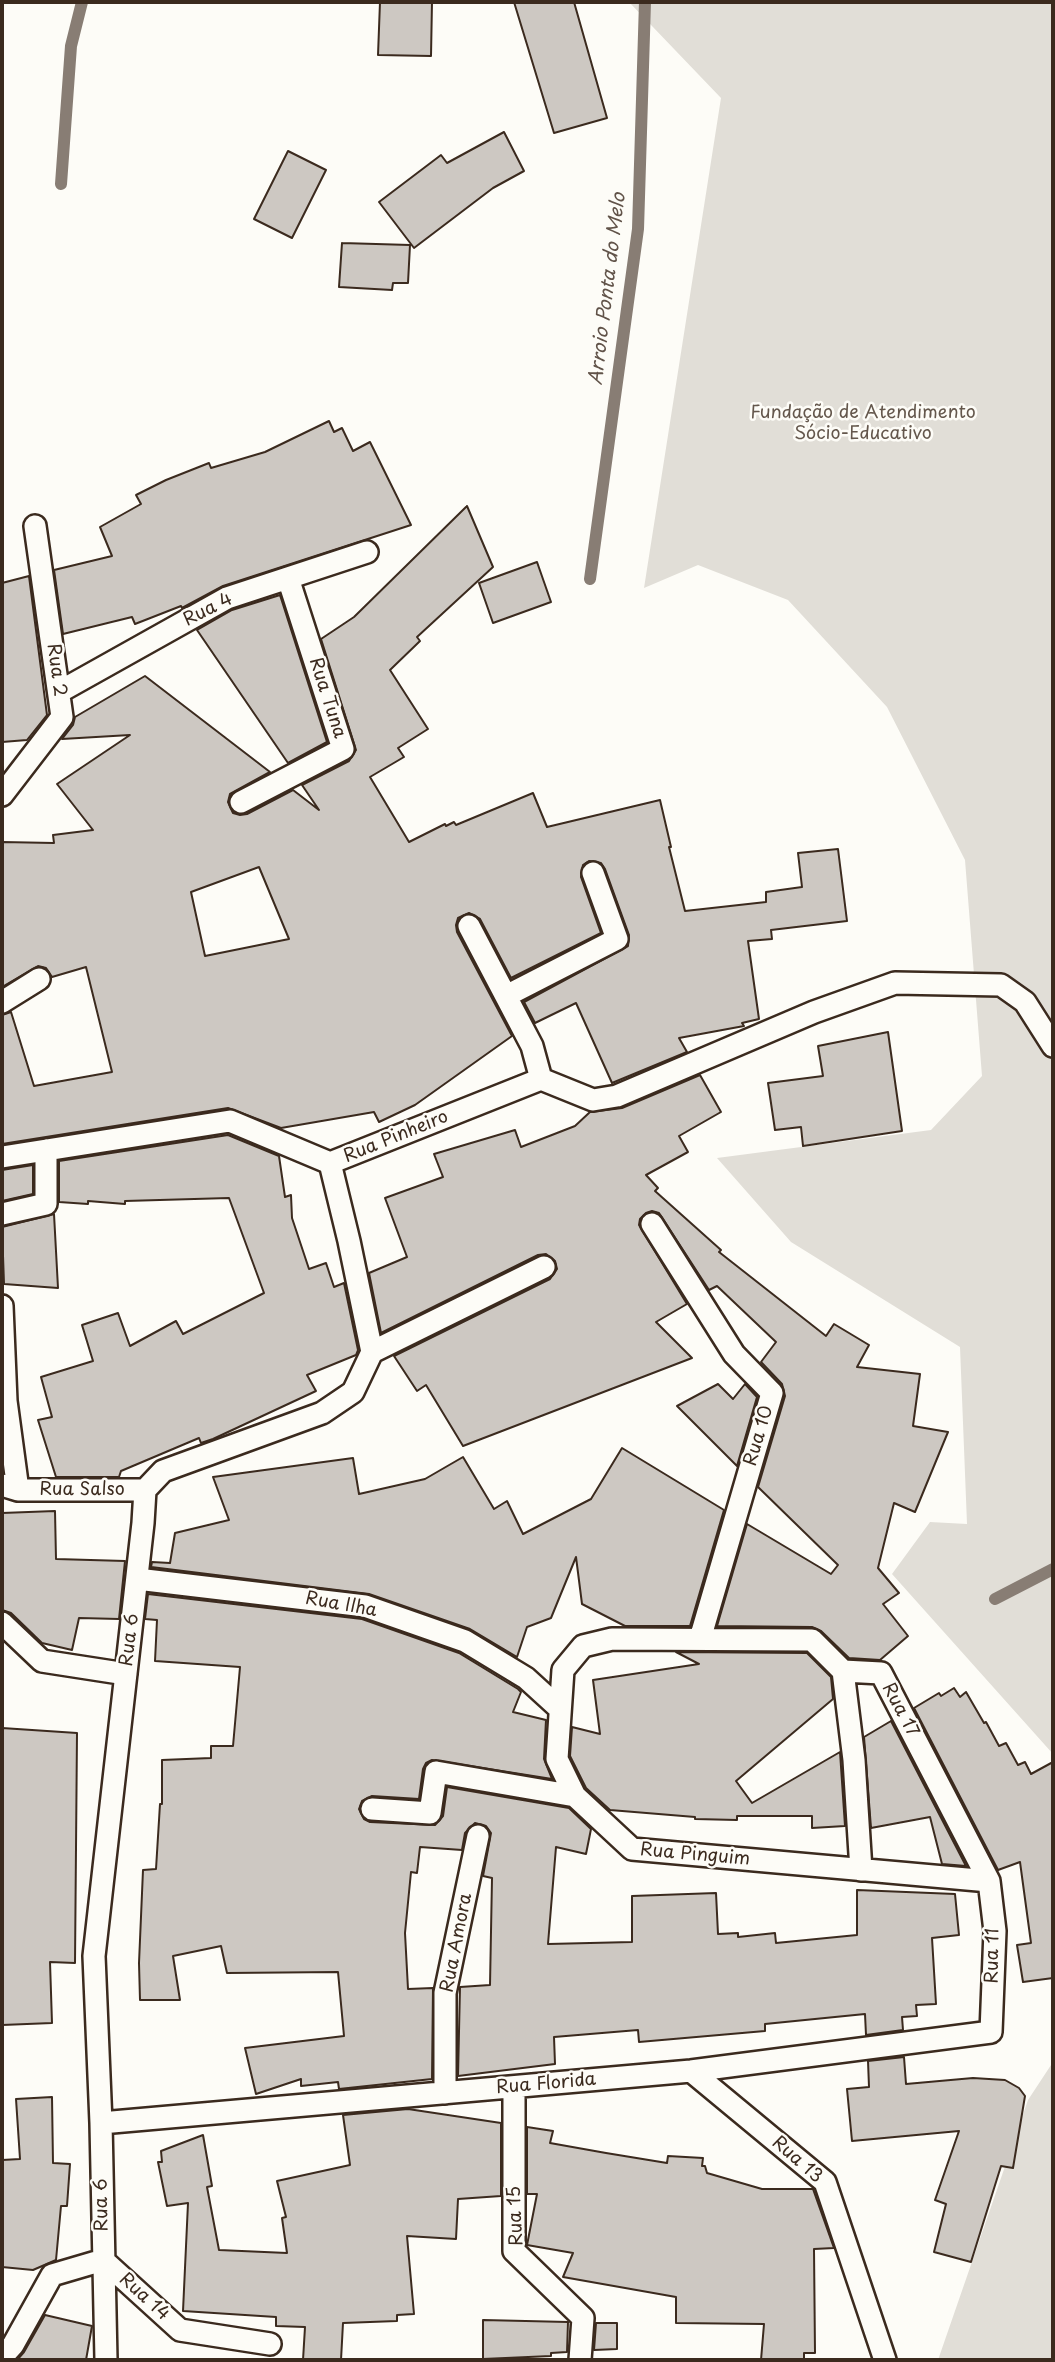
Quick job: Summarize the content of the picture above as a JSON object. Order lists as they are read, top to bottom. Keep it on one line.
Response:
{"streets":{"lane":["Rua 4","Rua 2","Rua Tuna","Rua Pinheiro","Rua 10","Rua Salso","Rua Ilha","Rua 6","Rua 17","Rua Pinguim","Rua Amora","Rua 11","Rua Florida","Rua 13","Rua 15","Rua 14"]},"crossings":[["Rua 4","Rua 2"],["Rua 4","Rua Tuna"],["Rua 10","Rua Pinguim"],["Rua Salso","Rua 6"],["Rua Ilha","Rua 6"],["Rua Ilha","Rua Pinguim"],["Rua 6","Rua Florida"],["Rua 6","Rua 14"],["Rua 17","Rua Pinguim"],["Rua 17","Rua 11"],["Rua Pinguim","Rua 11"],["Rua Amora","Rua Florida"],["Rua 11","Rua Florida"],["Rua Florida","Rua 13"],["Rua Florida","Rua 15"]],"water":["Arroio Ponta do Melo"],"parks":["Fundação de Atendimento Sócio-Educativo"]}
